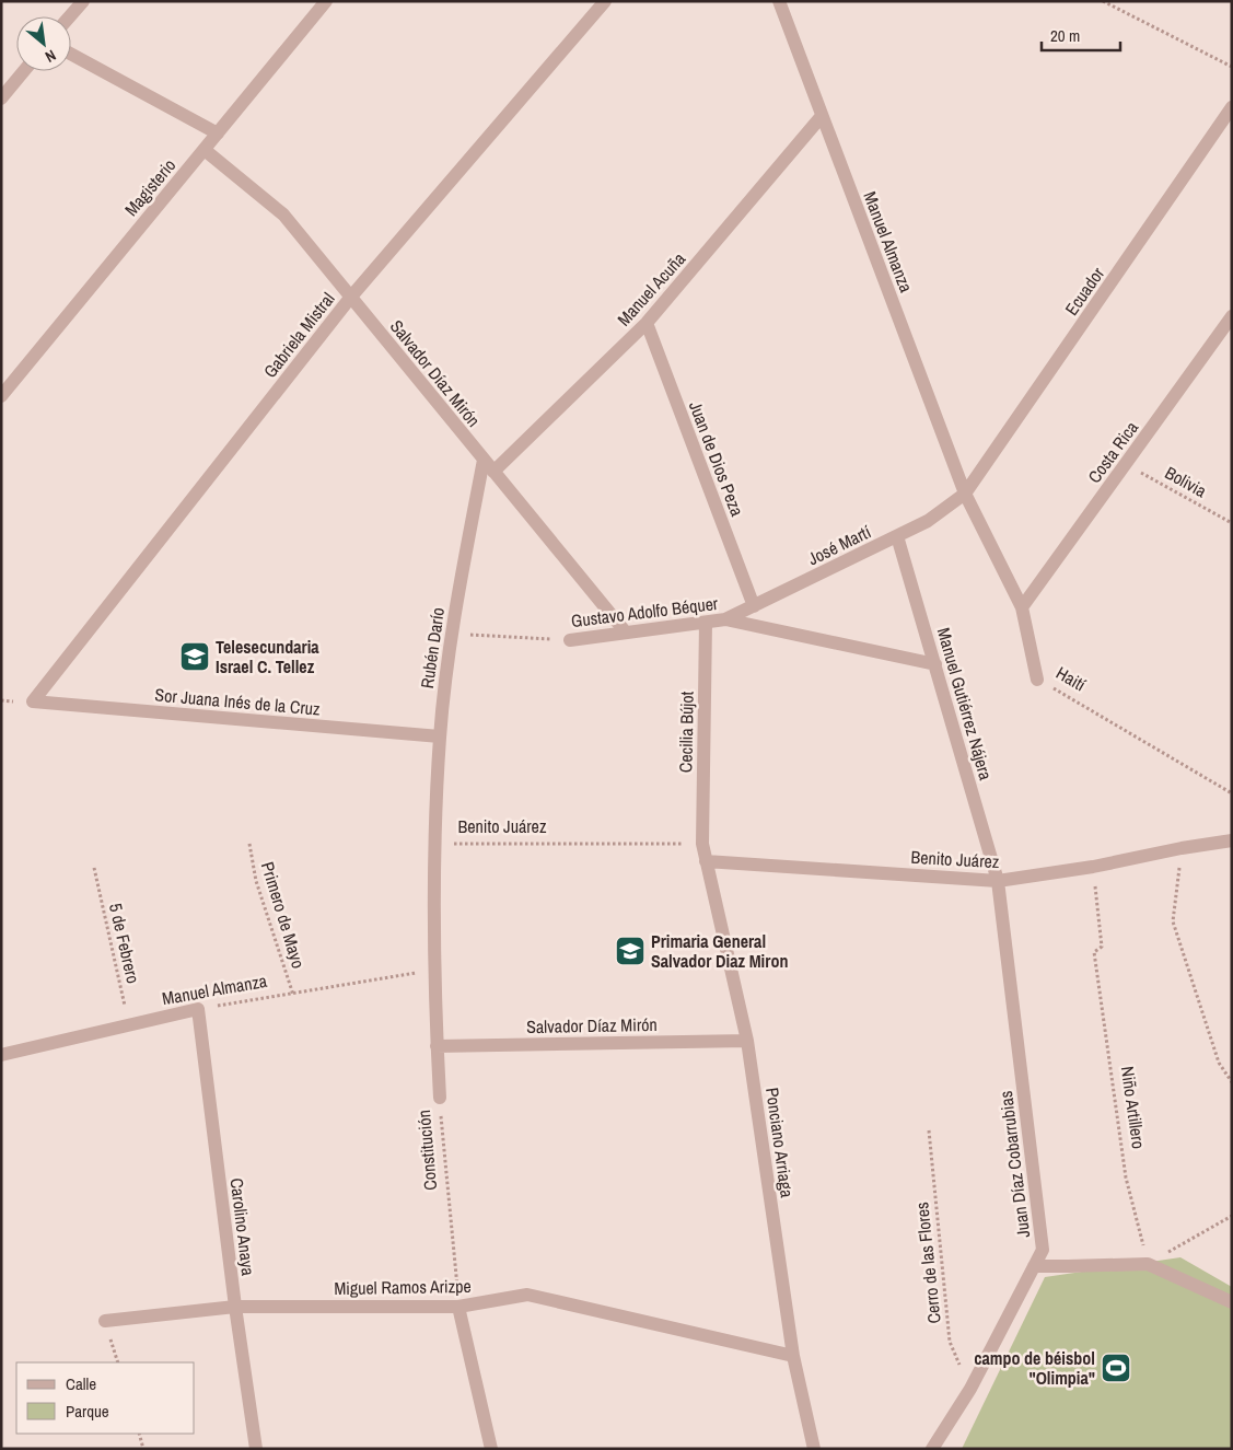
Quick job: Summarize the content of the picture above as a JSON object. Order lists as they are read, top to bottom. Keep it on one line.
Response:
{"streets":{"street":["Magisterio","Manuel Almanza","Manuel Acuña","Ecuador","Gabriela Mistral","Salvador Díaz Mirón","Costa Rica","Juan de Dios Peza","José Martí","Gustavo Adolfo Béquer","Rubén Darío","Haití","Sor Juana Inés de la Cruz","Manuel Gutiérrez Nájera","Cecilia Bújot","Benito Juárez","Ponciano Arriaga","Constitución","Juan Díaz Cobarrubias","Carolino Anaya","Miguel Ramos Arizpe"],"path":["Bolivia","Primero de Mayo","5 de Febrero","Niño Artillero","Cerro de las Flores"]},"crossings":[["Magisterio","Salvador Díaz Mirón"],["Manuel Almanza","Manuel Acuña"],["Manuel Almanza","Ecuador"],["Manuel Almanza","José Martí"],["Manuel Almanza","Haití"],["Manuel Almanza","Primero de Mayo"],["Manuel Almanza","5 de Febrero"],["Manuel Almanza","Constitución"],["Manuel Almanza","Carolino Anaya"],["Manuel Acuña","Salvador Díaz Mirón"],["Manuel Acuña","Juan de Dios Peza"],["Ecuador","José Martí"],["Ecuador","Haití"],["Gabriela Mistral","Salvador Díaz Mirón"],["Gabriela Mistral","Sor Juana Inés de la Cruz"],["Salvador Díaz Mirón","Gustavo Adolfo Béquer"],["Salvador Díaz Mirón","Rubén Darío"],["Salvador Díaz Mirón","Ponciano Arriaga"],["Salvador Díaz Mirón","Constitución"],["Costa Rica","Bolivia"],["Costa Rica","Haití"],["Juan de Dios Peza","José Martí"],["José Martí","Gustavo Adolfo Béquer"],["José Martí","Haití"],["José Martí","Manuel Gutiérrez Nájera"],["Gustavo Adolfo Béquer","Rubén Darío"],["Gustavo Adolfo Béquer","Manuel Gutiérrez Nájera"],["Gustavo Adolfo Béquer","Cecilia Bújot"],["Rubén Darío","Sor Juana Inés de la Cruz"],["Rubén Darío","Benito Juárez"],["Rubén Darío","Constitución"],["Manuel Gutiérrez Nájera","Benito Juárez"],["Manuel Gutiérrez Nájera","Juan Díaz Cobarrubias"],["Cecilia Bújot","Benito Juárez"],["Cecilia Bújot","Ponciano Arriaga"],["Benito Juárez","Niño Artillero"],["Benito Juárez","Ponciano Arriaga"],["Benito Juárez","Constitución"],["Benito Juárez","Juan Díaz Cobarrubias"],["Ponciano Arriaga","Miguel Ramos Arizpe"],["Constitución","Miguel Ramos Arizpe"],["Juan Díaz Cobarrubias","Cerro de las Flores"],["Carolino Anaya","Miguel Ramos Arizpe"]],"places":{"school or university":["Telesecundaria Israel C. Tellez","Primaria General Salvador Diaz Miron"],"sports":["campo de béisbol \"Olimpia\""]},"legend":["Calle","Parque"],"scale_bar":"20 m","north":"bottom right"}
